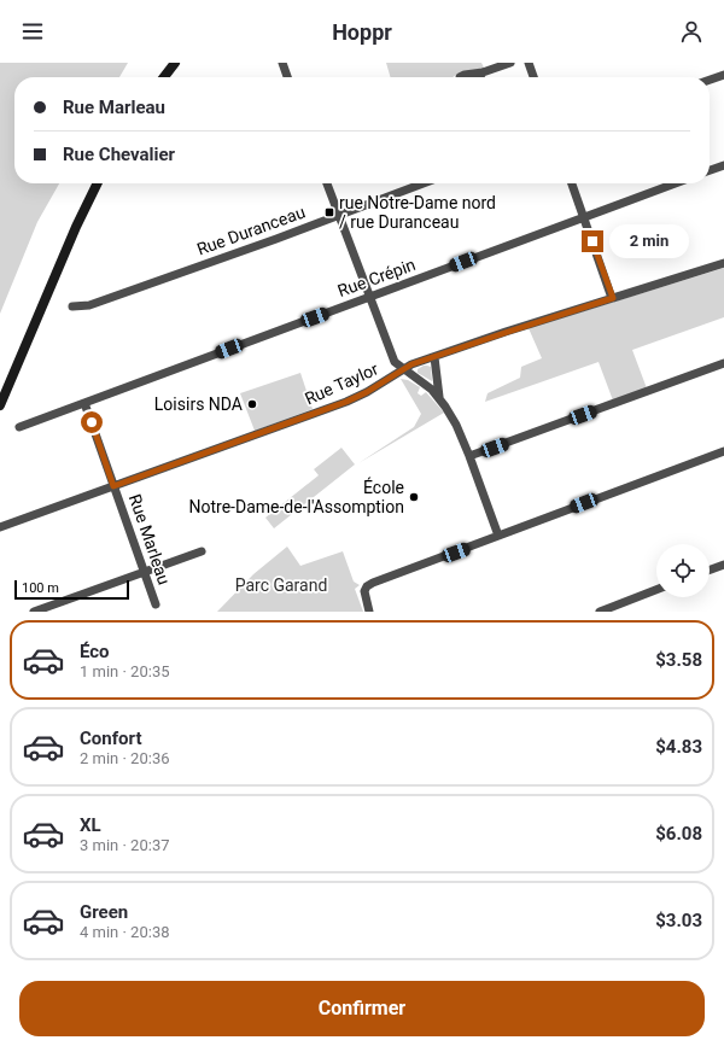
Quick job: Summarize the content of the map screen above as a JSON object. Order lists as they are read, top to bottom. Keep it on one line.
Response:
{"streets":{"street":["Rue Duranceau","Rue Crépin","Rue Taylor","Rue Marleau"]},"crossings":[["Rue Crépin","Rue Marleau"],["Rue Taylor","Rue Marleau"]],"parks":["Parc Garand"],"places":{"transit":["rue Notre-Dame nord / rue Duranceau"],"other":["Loisirs NDA","École Notre-Dame-de-l'Assomption"]},"scale_bar":"100 m","page":{"header":"Hoppr","banner":["Rue Marleau","Rue Chevalier"],"bubble":"2 min","scale":"100 m","list":[{"name":"Éco","note":"1 min · 20:35","value":"$3.58"},{"name":"Confort","note":"2 min · 20:36","value":"$4.83"},{"name":"XL","note":"3 min · 20:37","value":"$6.08"},{"name":"Green","note":"4 min · 20:38","value":"$3.03"}],"buttons":"Confirmer"}}
